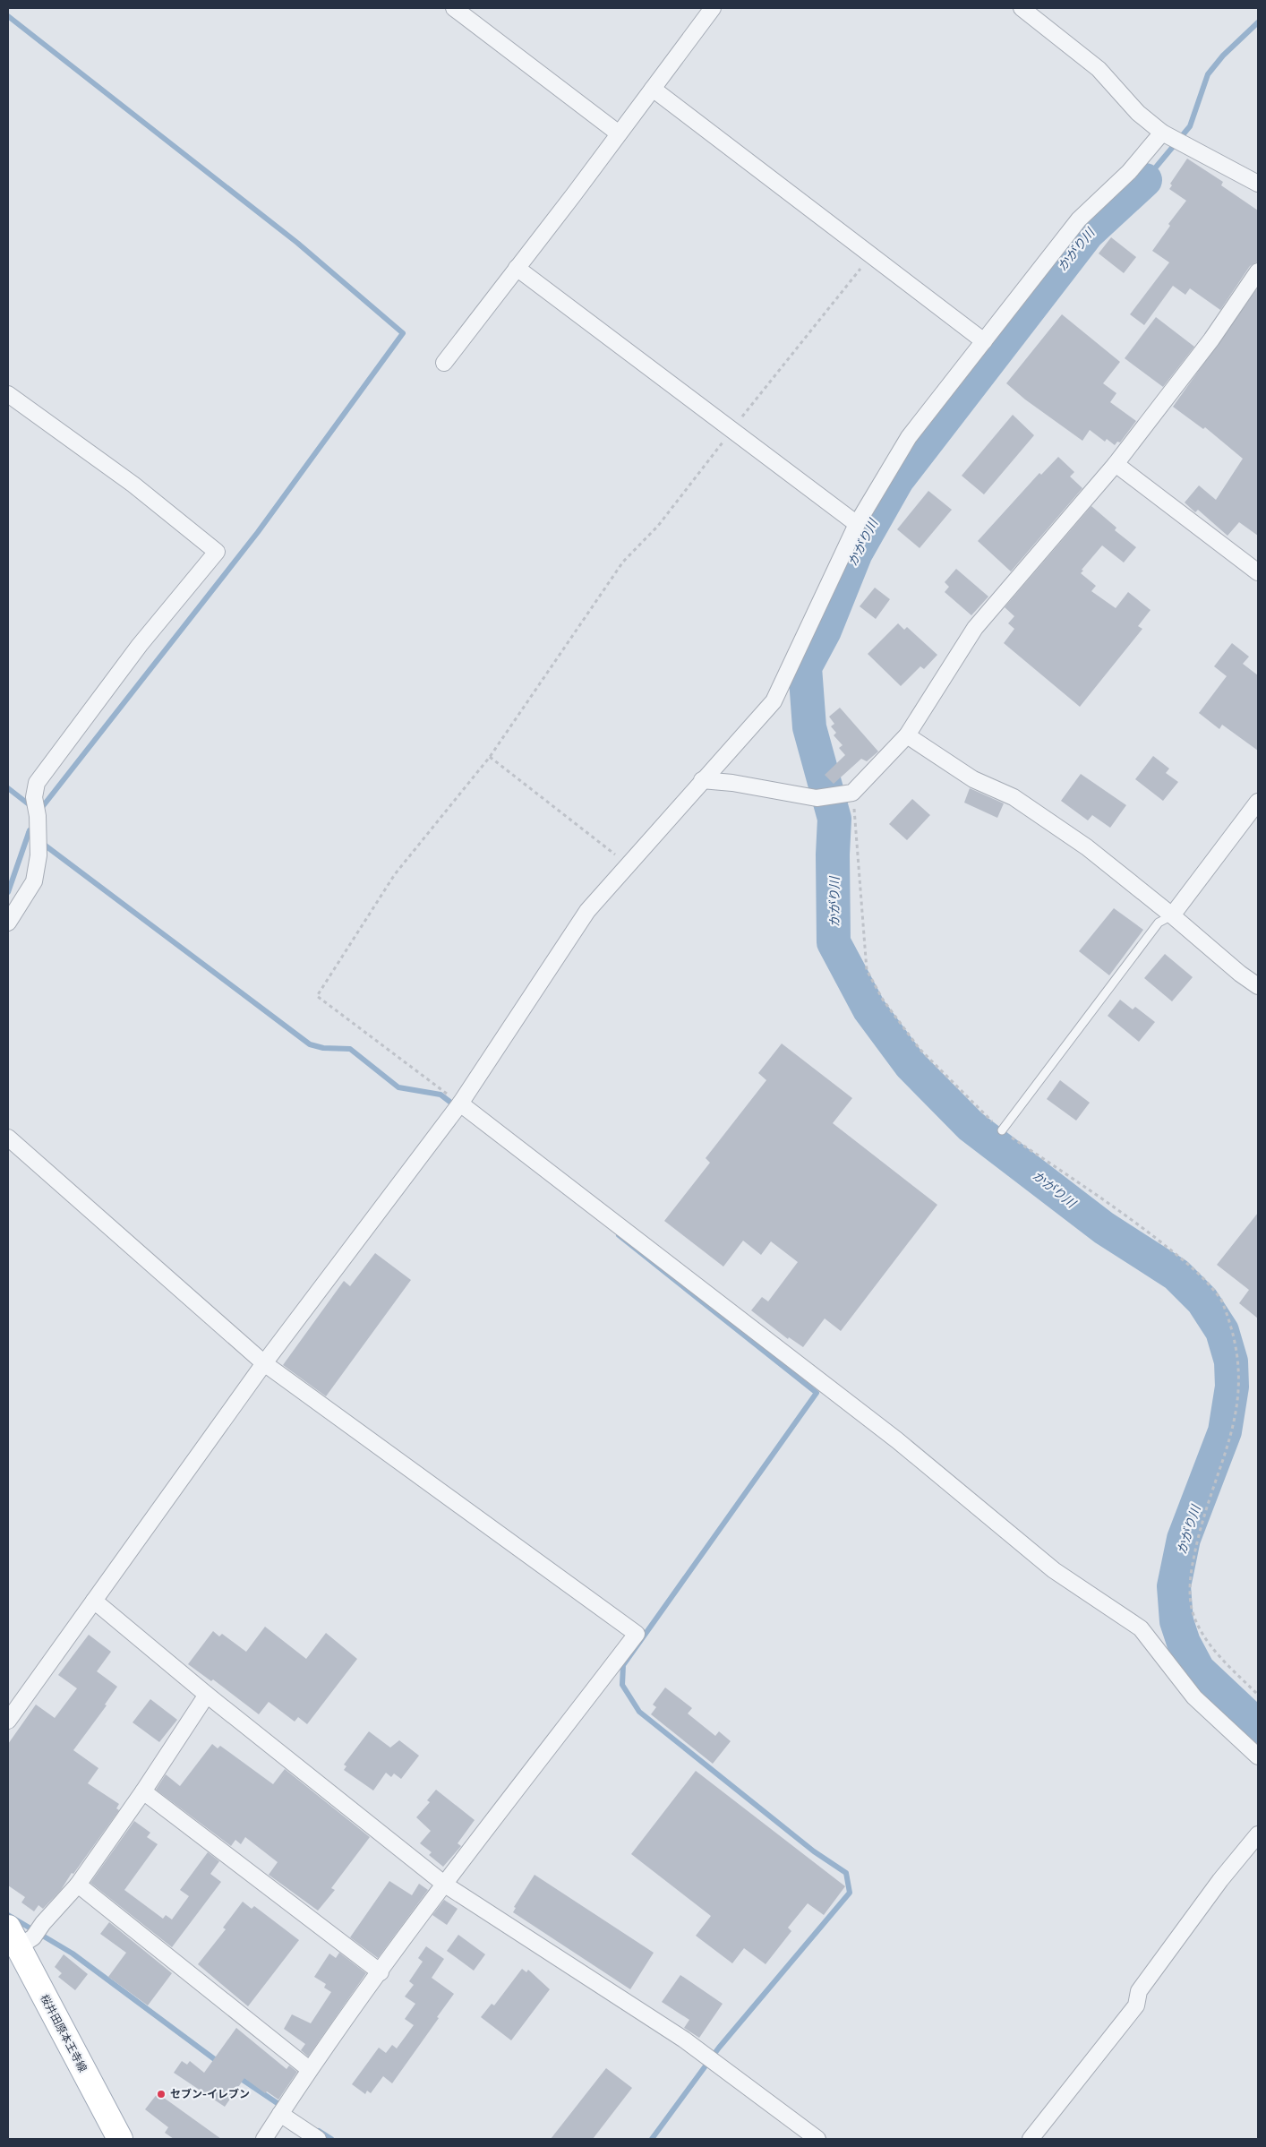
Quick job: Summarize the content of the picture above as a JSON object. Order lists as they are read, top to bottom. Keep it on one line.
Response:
{"streets":{"main road":["桜井田原本王寺線"]},"water":["かがり川"],"places":["セブン-イレブン"]}
